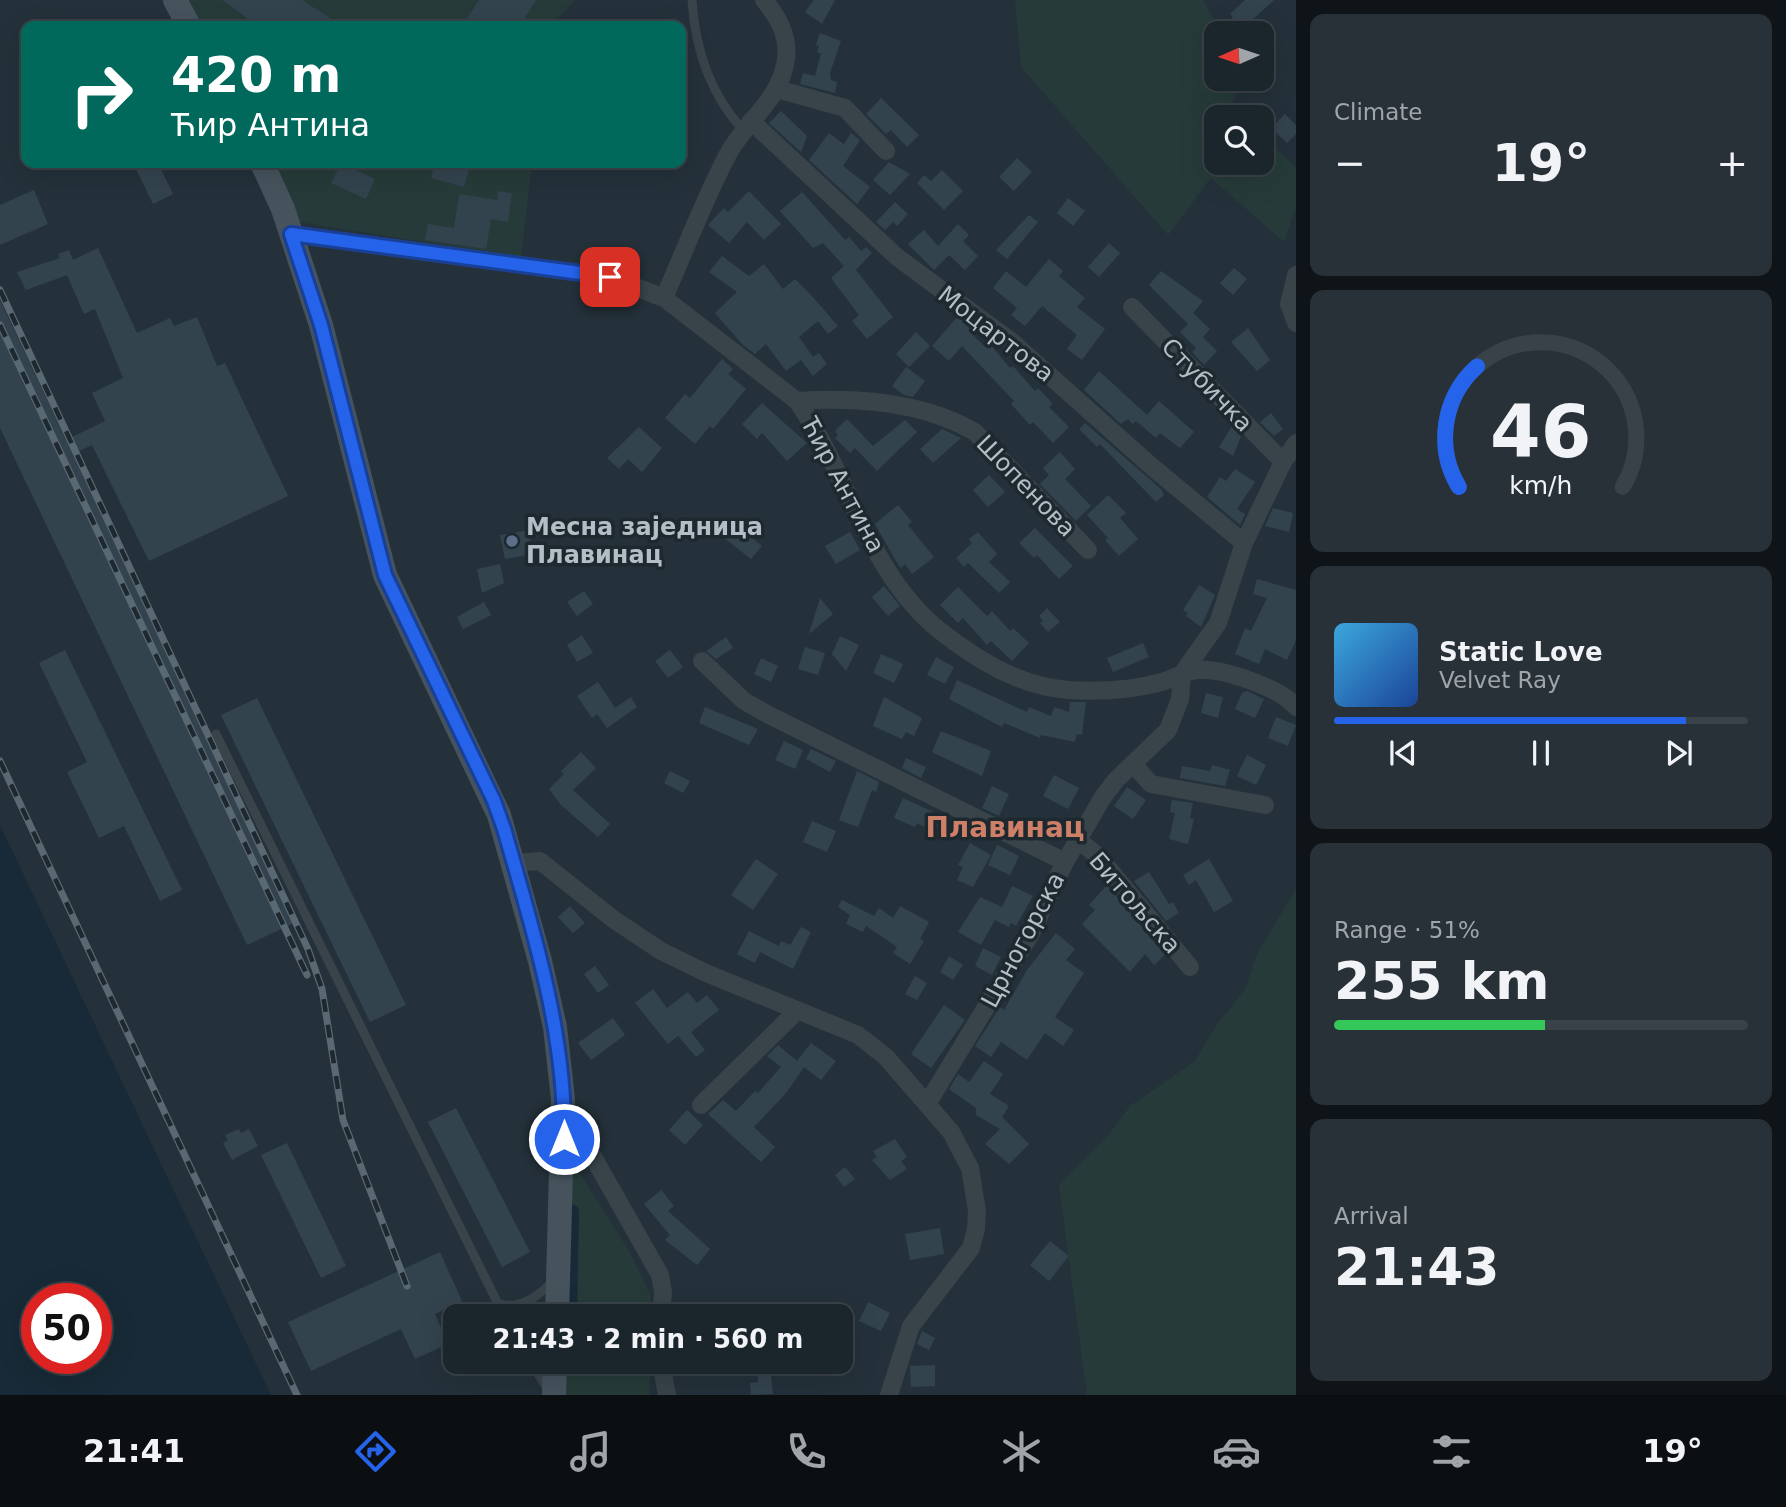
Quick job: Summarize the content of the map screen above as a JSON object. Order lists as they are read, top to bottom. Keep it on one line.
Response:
{"streets":{"street":["Моцартова","Стубичка","Ћир Антина","Шопенова","Битољска","Црногорска"]},"crossings":[["Ћир Антина","Шопенова"],["Ћир Антина","Црногорска"],["Битољска","Црногорска"]],"districts":["Плавинац"],"places":["Месна заједница Плавинац"],"north":"left","page":{"tile":["Climate",["Range · 51%","255 km"],["Arrival","21:43"]],"turn":["420 m","Ћир Антина"],"heat":["−","19°","+"],"song":["Static Love","Velvet Ray"],"limit":"50","trip":"21:43 · 2 min · 560 m","tabs":["21:41","19°"],"gauge":["46","km/h"]}}
